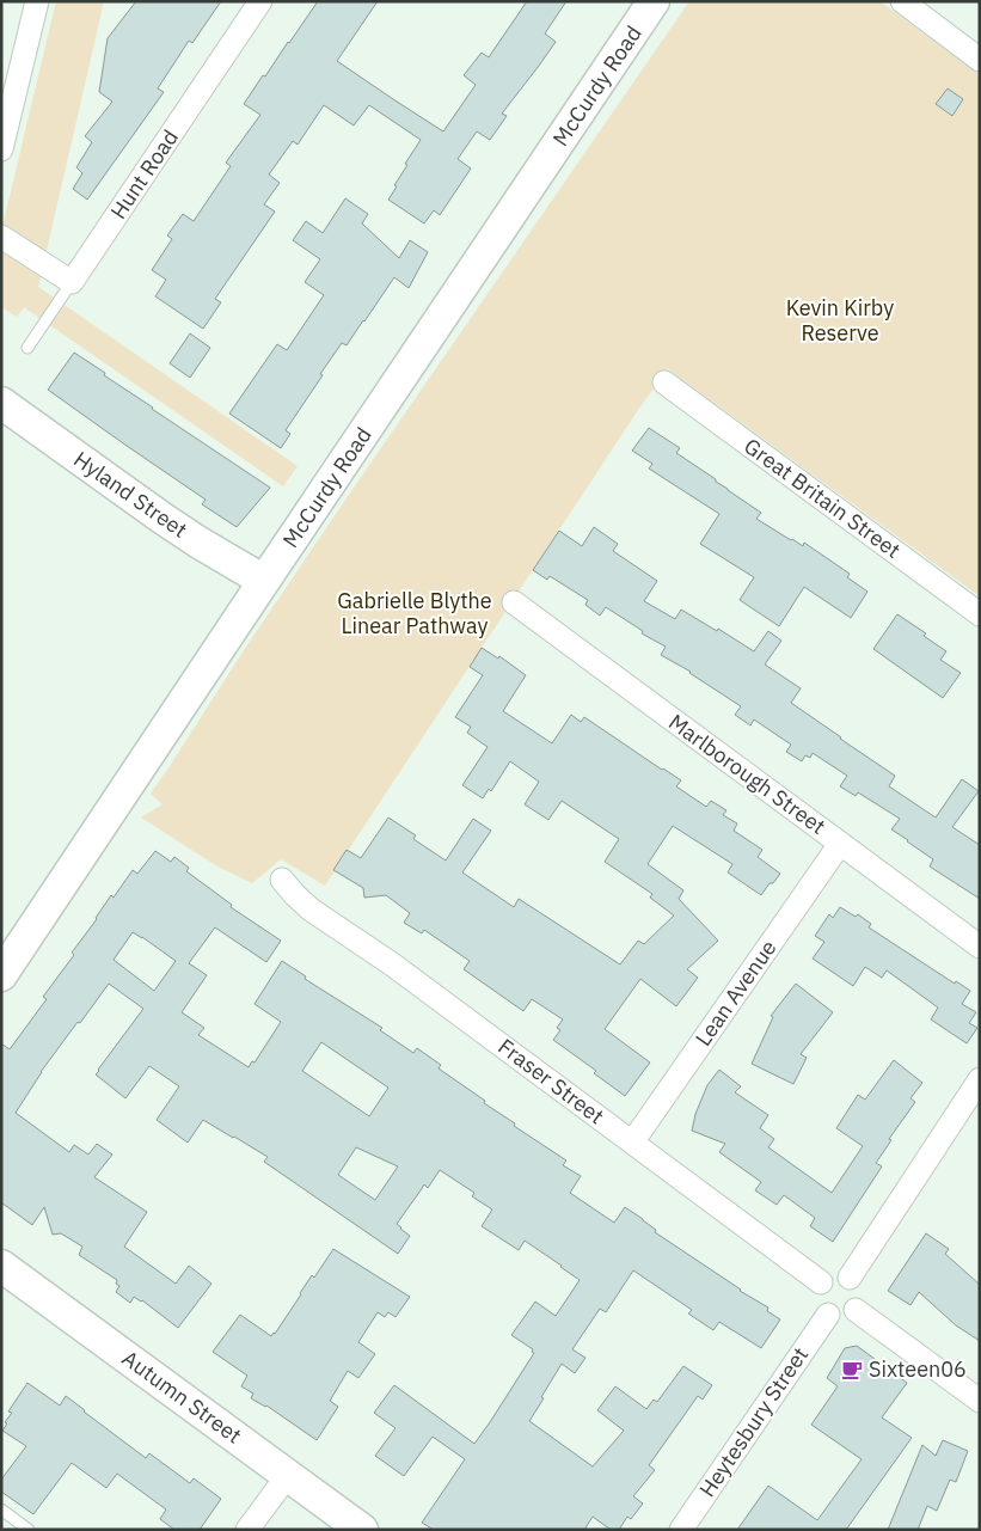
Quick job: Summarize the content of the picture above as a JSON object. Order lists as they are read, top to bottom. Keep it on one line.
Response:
{"streets":{"main road":["McCurdy Road","Hyland Street","Autumn Street"],"street":["Hunt Road","Great Britain Street","Marlborough Street","Lean Avenue","Fraser Street","Heytesbury Street"]},"crossings":[["McCurdy Road","Hyland Street"],["Marlborough Street","Lean Avenue"],["Lean Avenue","Fraser Street"],["Fraser Street","Heytesbury Street"]],"parks":["Kevin Kirby Reserve","Gabrielle Blythe Linear Pathway"],"places":{"cafe":["Sixteen06"]}}
